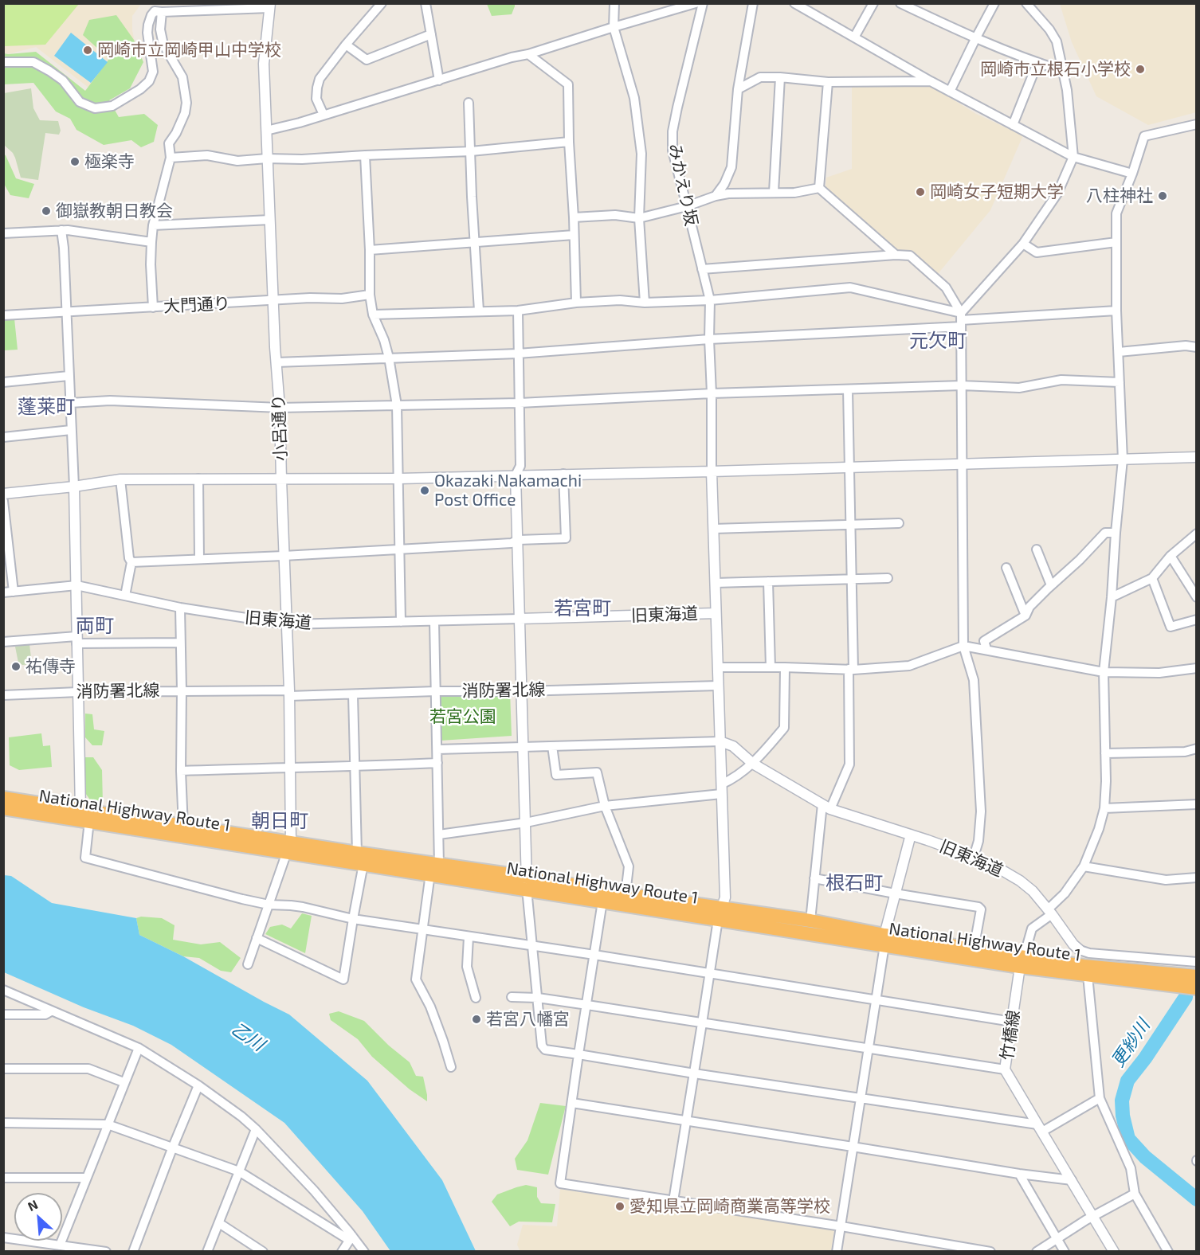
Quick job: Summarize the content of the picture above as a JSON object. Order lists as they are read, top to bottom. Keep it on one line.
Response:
{"streets":{"highway":["National Highway Route 1"],"street":["みかえり坂","大門通り","小呂通り","旧東海道","消防署北線","竹橋線"]},"crossings":[["大門通り","小呂通り"],["小呂通り","旧東海道"],["小呂通り","消防署北線"],["小呂通り","National Highway Route 1"],["旧東海道","消防署北線"],["National Highway Route 1","竹橋線"]],"districts":["元欠町","蓬莱町","若宮町","両町","朝日町","根石町"],"water":["乙川","更紗川"],"parks":["若宮公園"],"places":["岡崎市立岡崎甲山中学校","岡崎市立根石小学校","極楽寺","岡崎女子短期大学","八柱神社","御嶽教朝日教会","Okazaki Nakamachi Post Office","祐傳寺","若宮八幡宮","愛知県立岡崎商業高等学校"],"north":"top left"}
